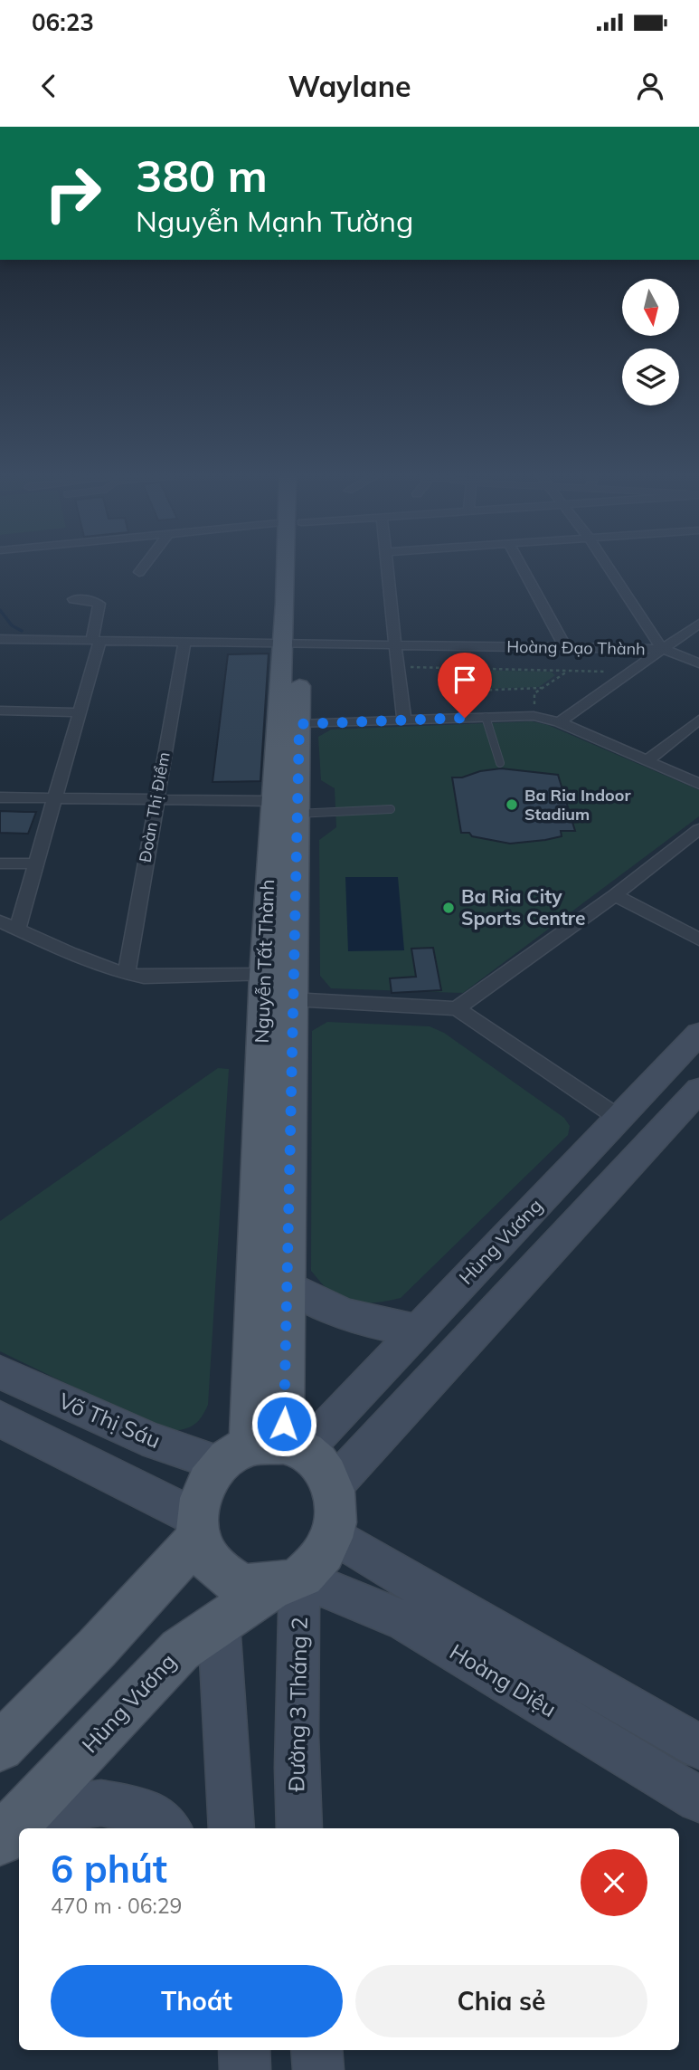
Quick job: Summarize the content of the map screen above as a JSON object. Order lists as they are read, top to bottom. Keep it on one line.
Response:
{"streets":{"main road":["Nguyễn Tất Thành","Hùng Vương","Võ Thị Sáu","Hoàng Diệu","Đường 3 Tháng 2"],"street":["Hoàng Đạo Thành","Đoàn Thị Điểm"]},"crossings":[["Hoàng Đạo Thành","Đoàn Thị Điểm"],["Hoàng Đạo Thành","Nguyễn Tất Thành"],["Nguyễn Tất Thành","Hùng Vương"],["Nguyễn Tất Thành","Võ Thị Sáu"],["Nguyễn Tất Thành","Hoàng Diệu"],["Nguyễn Tất Thành","Đường 3 Tháng 2"],["Hùng Vương","Võ Thị Sáu"],["Hùng Vương","Hoàng Diệu"],["Hùng Vương","Đường 3 Tháng 2"],["Võ Thị Sáu","Hoàng Diệu"],["Võ Thị Sáu","Đường 3 Tháng 2"],["Hoàng Diệu","Đường 3 Tháng 2"]],"places":["Ba Ria Indoor Stadium","Ba Ria City Sports Centre"],"north":"bottom","page":{"status":"06:23","header":"Waylane","turn":["380 m","Nguyễn Mạnh Tường"],"heading":["6 phút","470 m · 06:29"],"buttons":["Thoát","Chia sẻ"]}}
